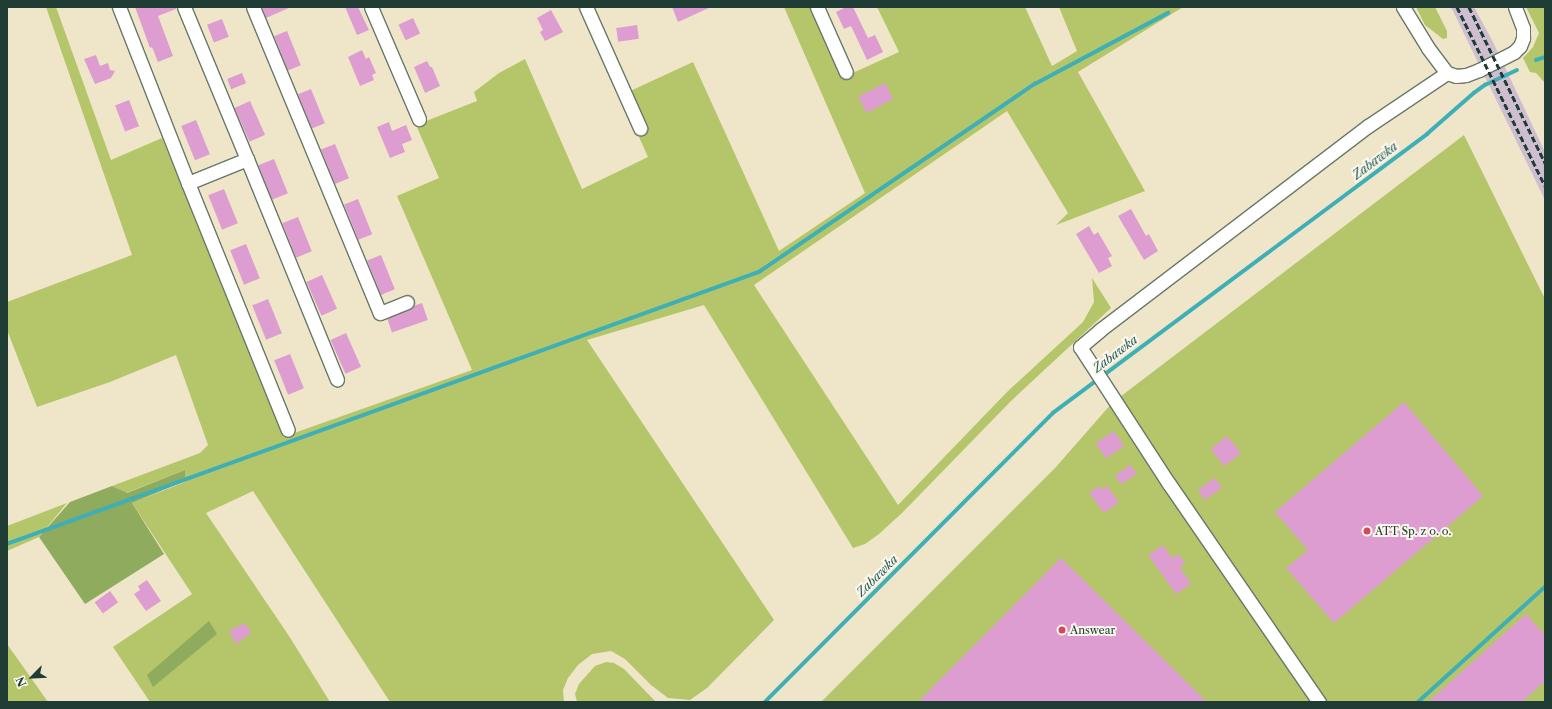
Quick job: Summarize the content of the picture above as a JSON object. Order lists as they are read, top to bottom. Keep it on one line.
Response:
{"water":["Zabawka"],"places":["ATT Sp. z o. o.","Answear"],"north":"bottom left"}
